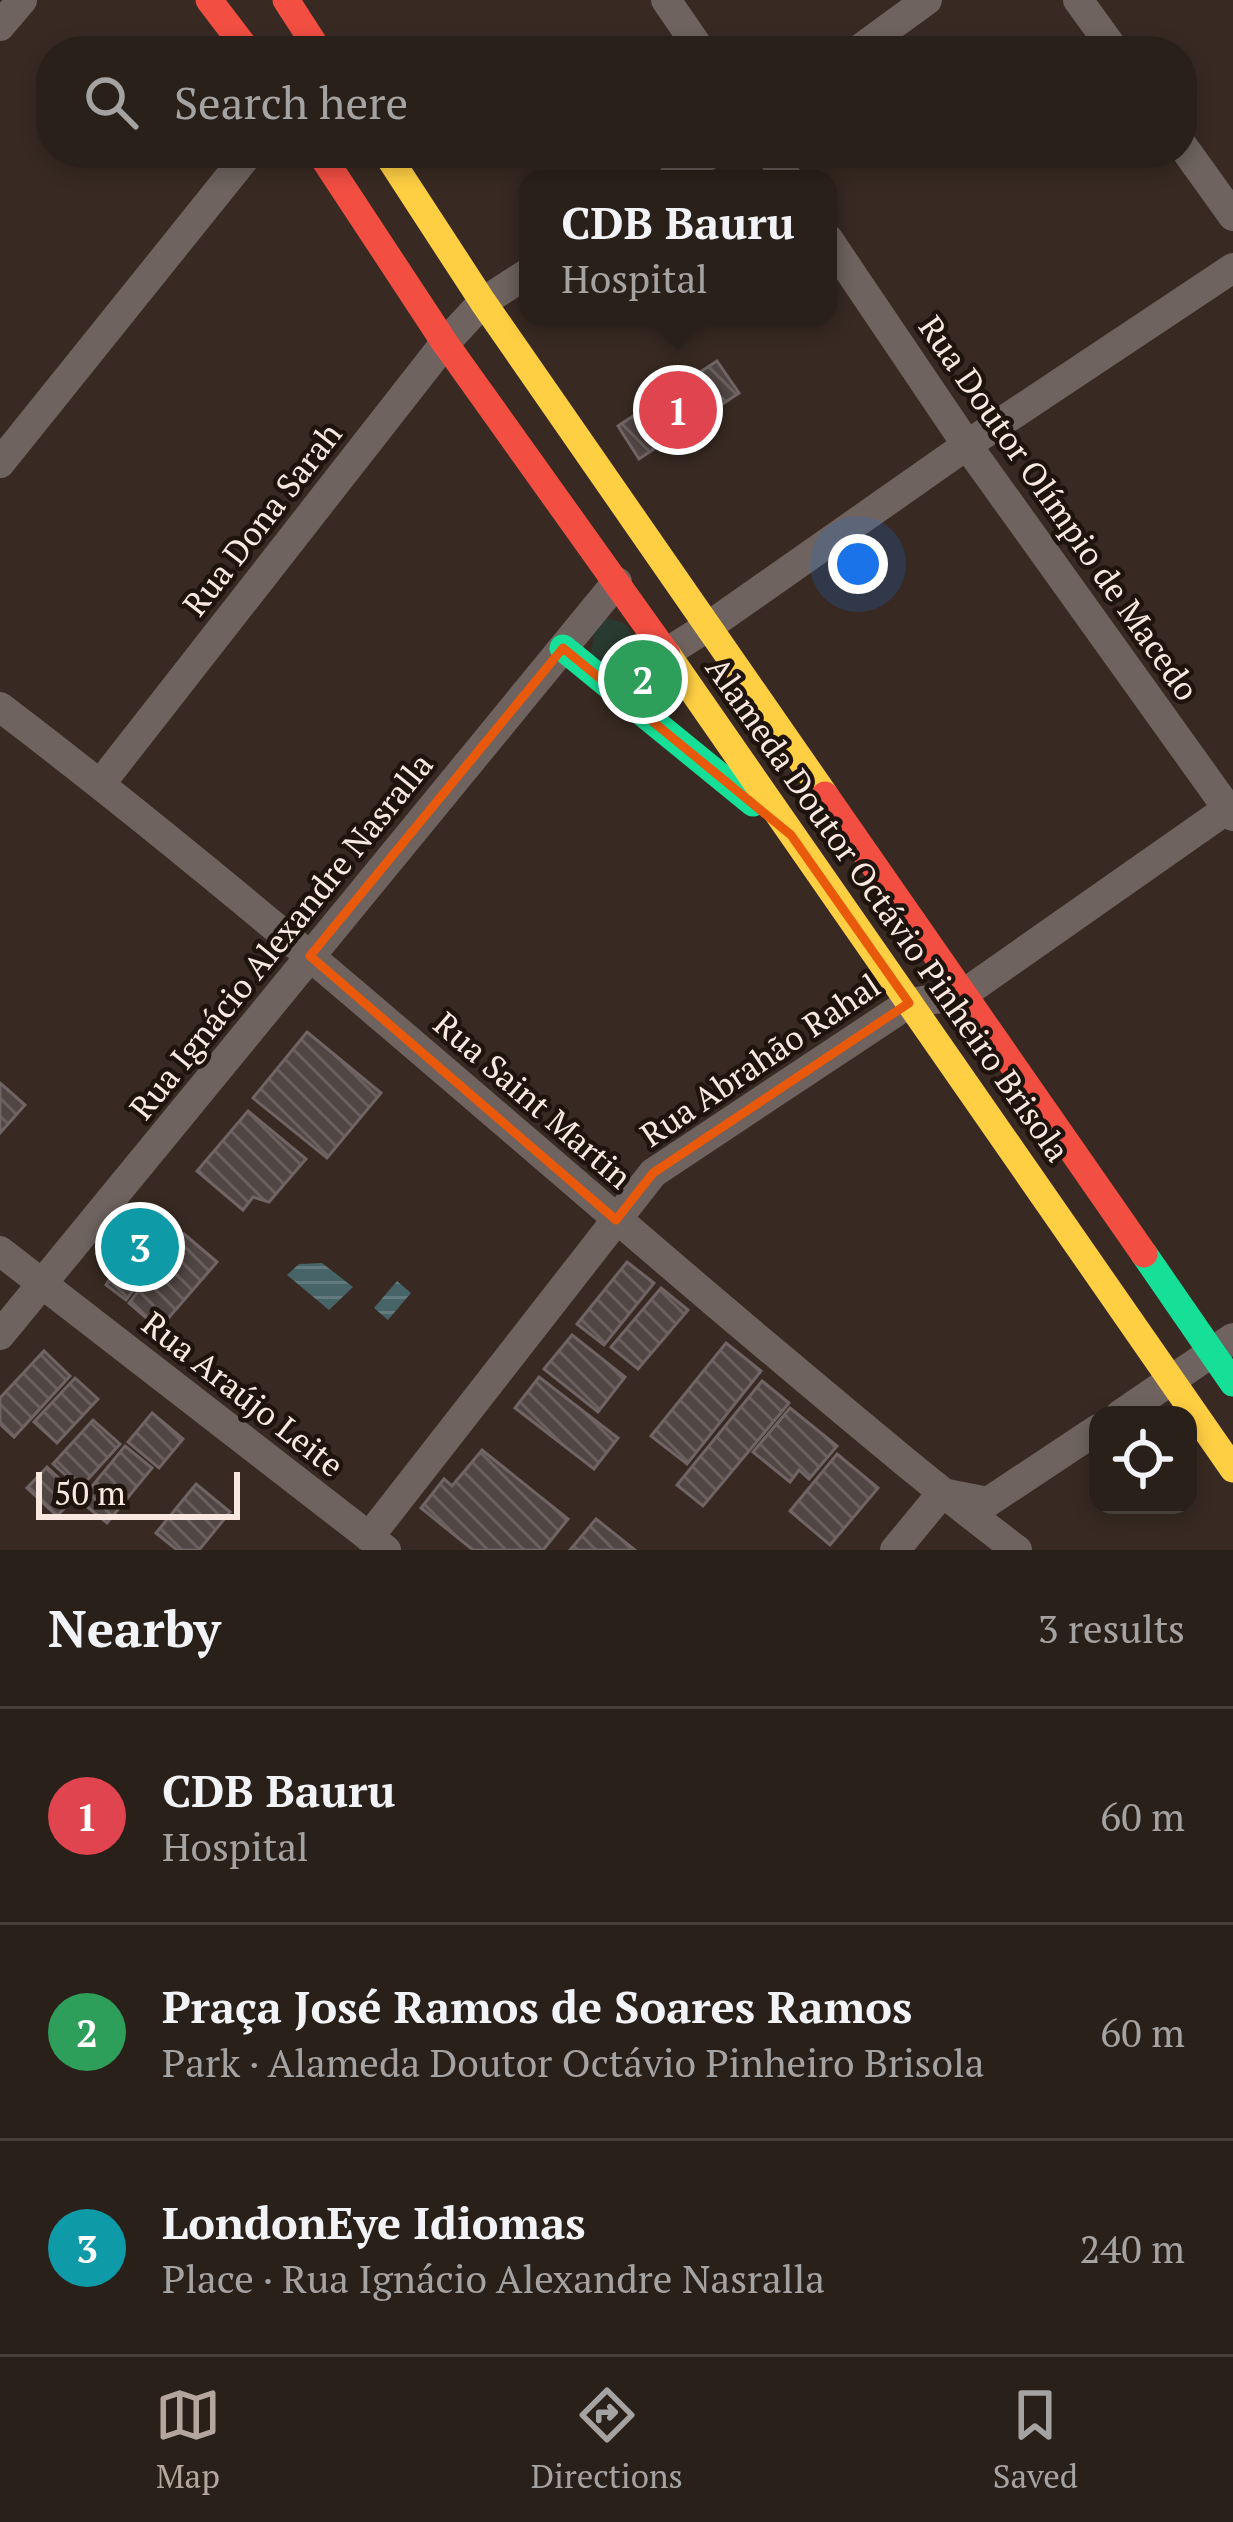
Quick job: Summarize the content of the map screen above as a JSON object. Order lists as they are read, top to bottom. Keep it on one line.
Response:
{"streets":{"street":["Rua Doutor Olímpio de Macedo","Rua Dona Sarah","Alameda Doutor Octávio Pinheiro Brisola","Rua Ignácio Alexandre Nasralla","Rua Abrahão Rahal","Rua Saint Martin","Rua Araújo Leite"]},"crossings":[["Rua Doutor Olímpio de Macedo","Rua Abrahão Rahal"],["Rua Dona Sarah","Alameda Doutor Octávio Pinheiro Brisola"],["Rua Dona Sarah","Rua Saint Martin"],["Alameda Doutor Octávio Pinheiro Brisola","Rua Ignácio Alexandre Nasralla"],["Alameda Doutor Octávio Pinheiro Brisola","Rua Abrahão Rahal"],["Rua Ignácio Alexandre Nasralla","Rua Saint Martin"],["Rua Ignácio Alexandre Nasralla","Rua Araújo Leite"],["Rua Abrahão Rahal","Rua Saint Martin"],["Rua Abrahão Rahal","Rua Araújo Leite"]],"scale_bar":"50 m","page":{"search":"Search here","popup":["CDB Bauru","Hospital"],"pins":["1","2","3"],"scale":"50 m","heading":["Nearby","3 results"],"list":[{"mark":"1","name":"CDB Bauru","note":"Hospital","value":"60 m"},{"mark":"2","name":"Praça José Ramos de Soares Ramos","note":"Park · Alameda Doutor Octávio Pinheiro Brisola","value":"60 m"},{"mark":"3","name":"LondonEye Idiomas","note":"Place · Rua Ignácio Alexandre Nasralla","value":"240 m"}],"nav":["Map","Directions","Saved"]}}
